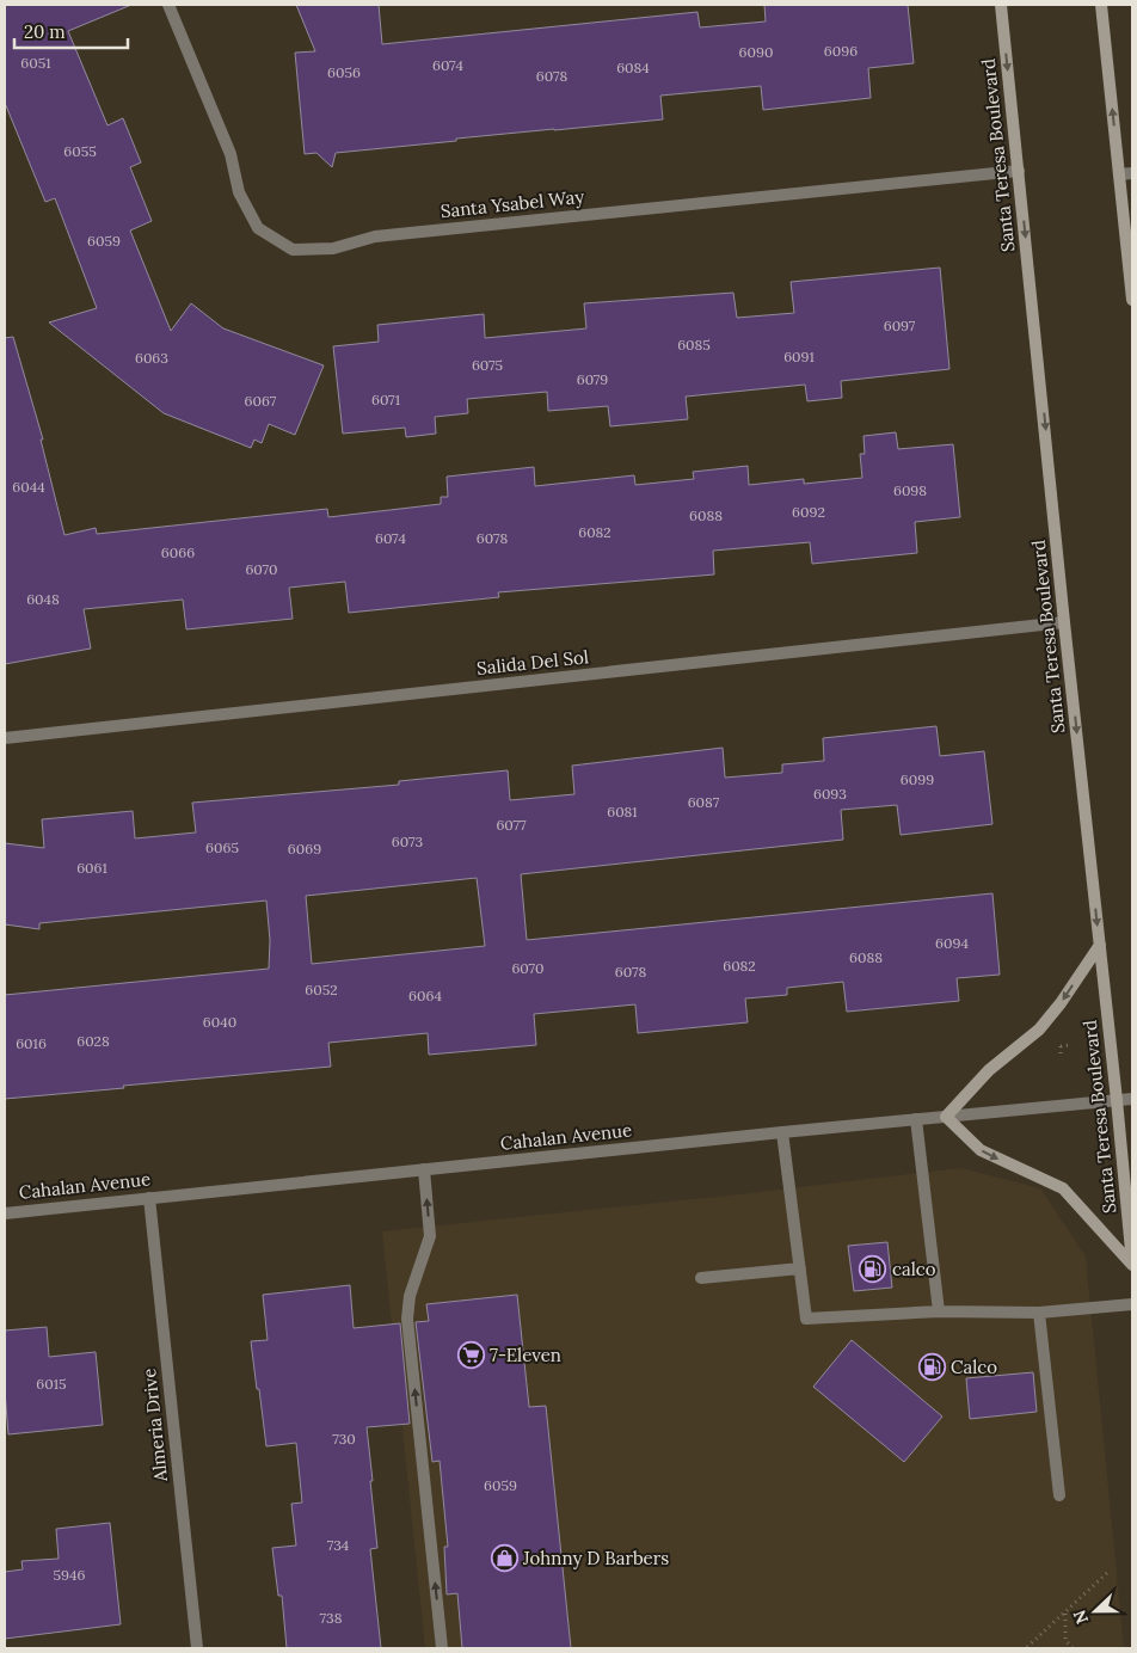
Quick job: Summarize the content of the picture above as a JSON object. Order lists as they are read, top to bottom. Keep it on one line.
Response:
{"streets":{"main road":["Santa Teresa Boulevard"],"street":["Santa Ysabel Way","Salida Del Sol","Cahalan Avenue","Almeria Drive"]},"crossings":[["Santa Teresa Boulevard","Santa Ysabel Way"],["Santa Teresa Boulevard","Salida Del Sol"],["Santa Teresa Boulevard","Cahalan Avenue"],["Cahalan Avenue","Almeria Drive"]],"places":{"fuel station":["calco","Calco"],"supermarket":["7-Eleven"],"shop":["Johnny D Barbers"]},"house_numbers":["6096","6090","6051","6074","6084","6056","6078","6055","6059","6097","6085","6091","6063","6075","6079","6071","6067","6044","6098","6092","6088","6082","6074","6078","6066","6070","6048","6099","6093","6087","6081","6077","6073","6065","6069","6061","6094","6088","6082","6070","6078","6052","6064","6040","6028","6016","6015","730","6059","734","5946","738"],"scale_bar":"20 m","north":"left"}
